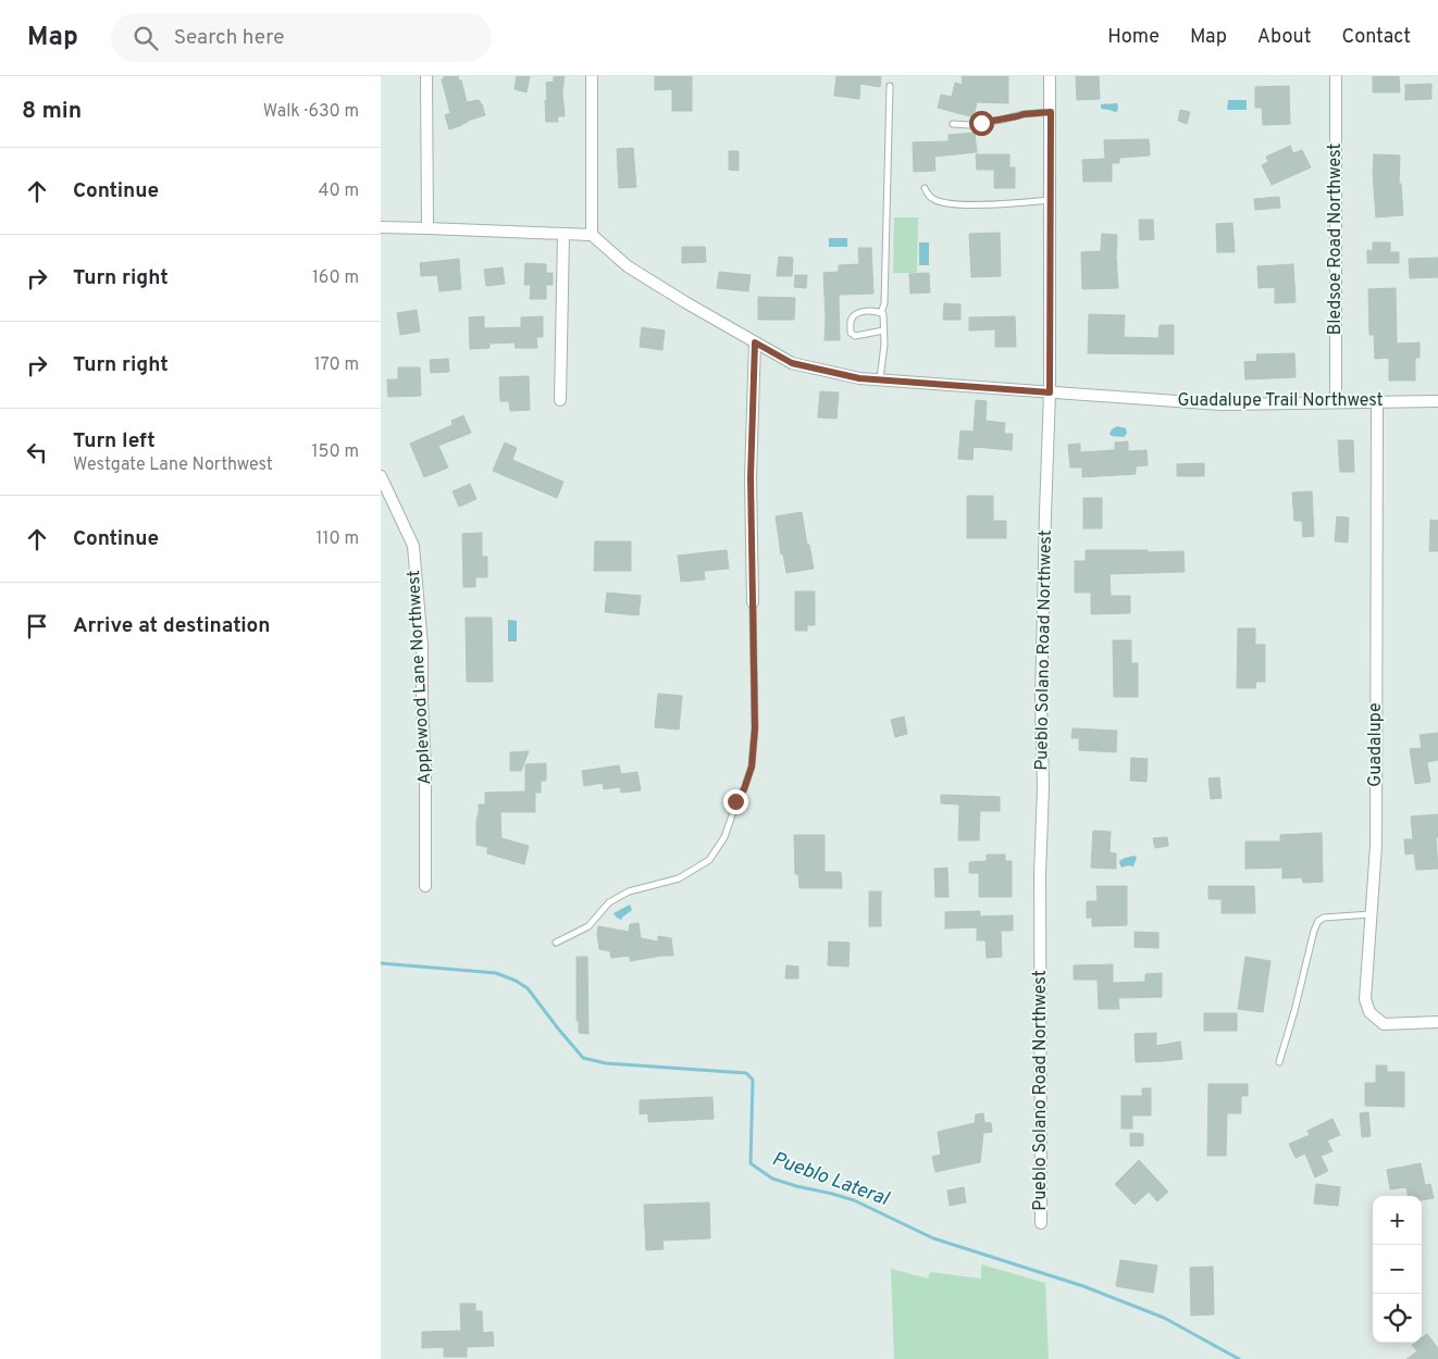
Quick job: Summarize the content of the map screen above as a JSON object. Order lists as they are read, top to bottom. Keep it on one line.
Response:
{"streets":{"street":["Bledsoe Road Northwest","Guadalupe Trail Northwest","Pueblo Solano Road Northwest","Applewood Lane Northwest","Guadalupe"]},"crossings":[["Bledsoe Road Northwest","Guadalupe Trail Northwest"],["Guadalupe Trail Northwest","Pueblo Solano Road Northwest"],["Guadalupe Trail Northwest","Guadalupe"]],"water":["Pueblo Lateral"],"page":{"header":"Map","search":"Search here","nav":["Home","Map","About","Contact"],"heading":["8 min","Walk · 630 m"],"list":[["Continue","40 m"],["Turn right","160 m"],["Turn right","170 m"],["Turn left","Westgate Lane Northwest","150 m"],["Continue","110 m"],"Arrive at destination"],"map_buttons":["+","−"]}}
